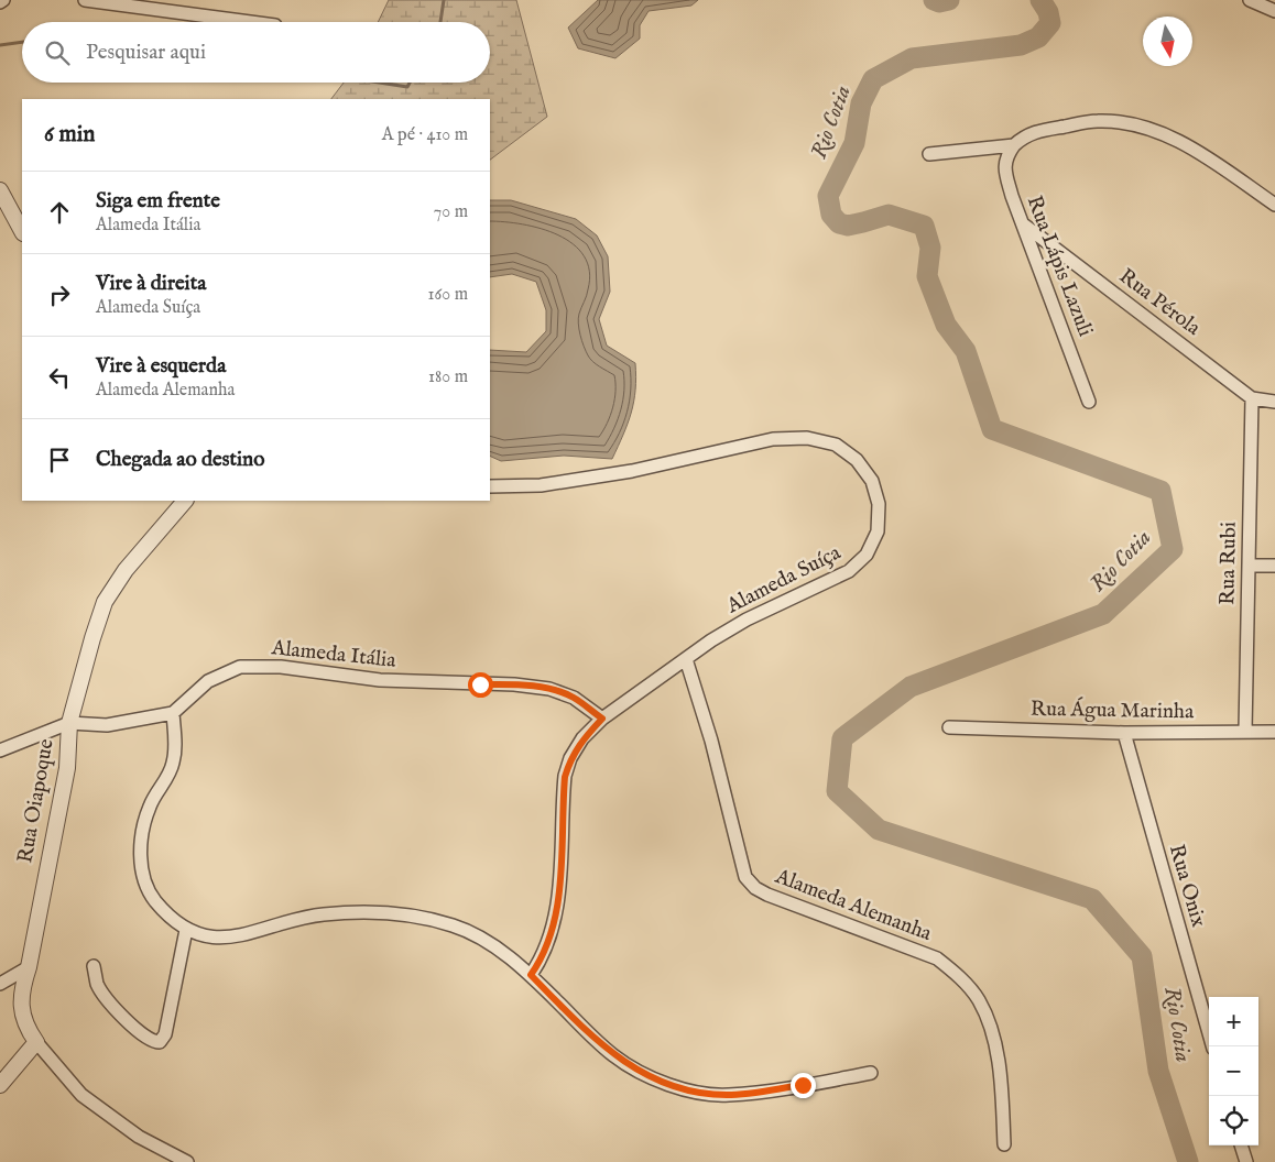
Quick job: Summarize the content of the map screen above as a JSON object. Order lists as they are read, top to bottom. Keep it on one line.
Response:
{"streets":{"street":["Rua Lápis Lazuli","Rua Pérola","Rua Rubi","Alameda Suíça","Alameda Itália","Rua Água Marinha","Rua Oiapoque","Rua Onix","Alameda Alemanha"]},"crossings":[["Rua Lápis Lazuli","Rua Pérola"],["Rua Pérola","Rua Rubi"],["Rua Rubi","Rua Água Marinha"],["Alameda Suíça","Alameda Itália"],["Alameda Suíça","Alameda Alemanha"],["Rua Água Marinha","Rua Onix"]],"water":["Rio Cotia"],"north":"bottom","page":{"search":"Pesquisar aqui","heading":["6 min","A pé · 410 m"],"list":[["Siga em frente","Alameda Itália","70 m"],["Vire à direita","Alameda Suíça","160 m"],["Vire à esquerda","Alameda Alemanha","180 m"],"Chegada ao destino"],"map_buttons":["+","−"]}}
